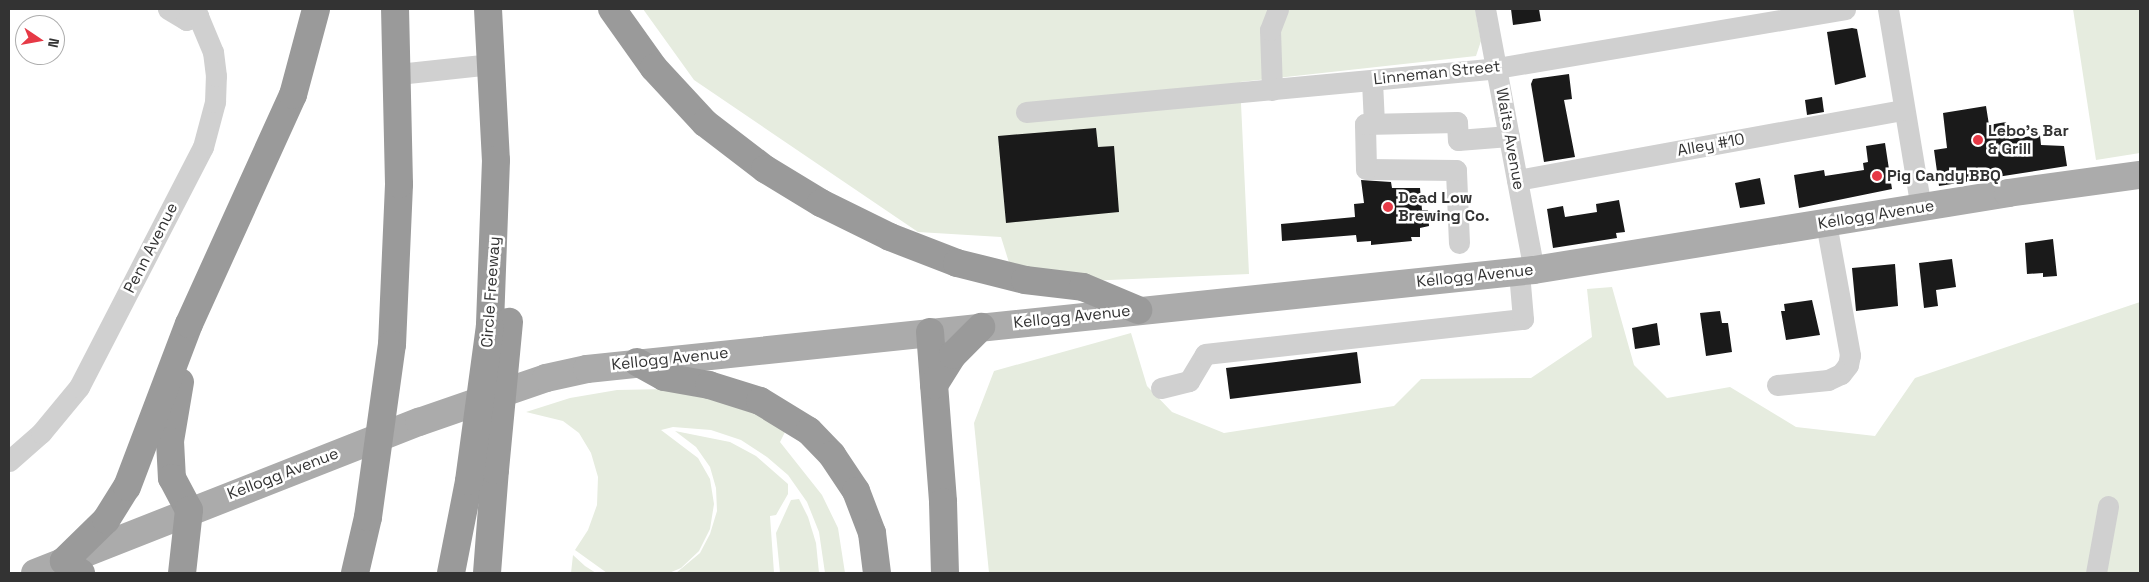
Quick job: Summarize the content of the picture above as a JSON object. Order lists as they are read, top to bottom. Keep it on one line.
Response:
{"streets":{"highway":["Circle Freeway"],"main road":["Kellogg Avenue"],"street":["Linneman Street","Waits Avenue","Alley #10","Penn Avenue"]},"crossings":[["Linneman Street","Waits Avenue"],["Waits Avenue","Alley #10"],["Waits Avenue","Kellogg Avenue"]],"places":["Lebo's Bar & Grill","Pig Candy BBQ","Dead Low Brewing Co."],"north":"right"}
